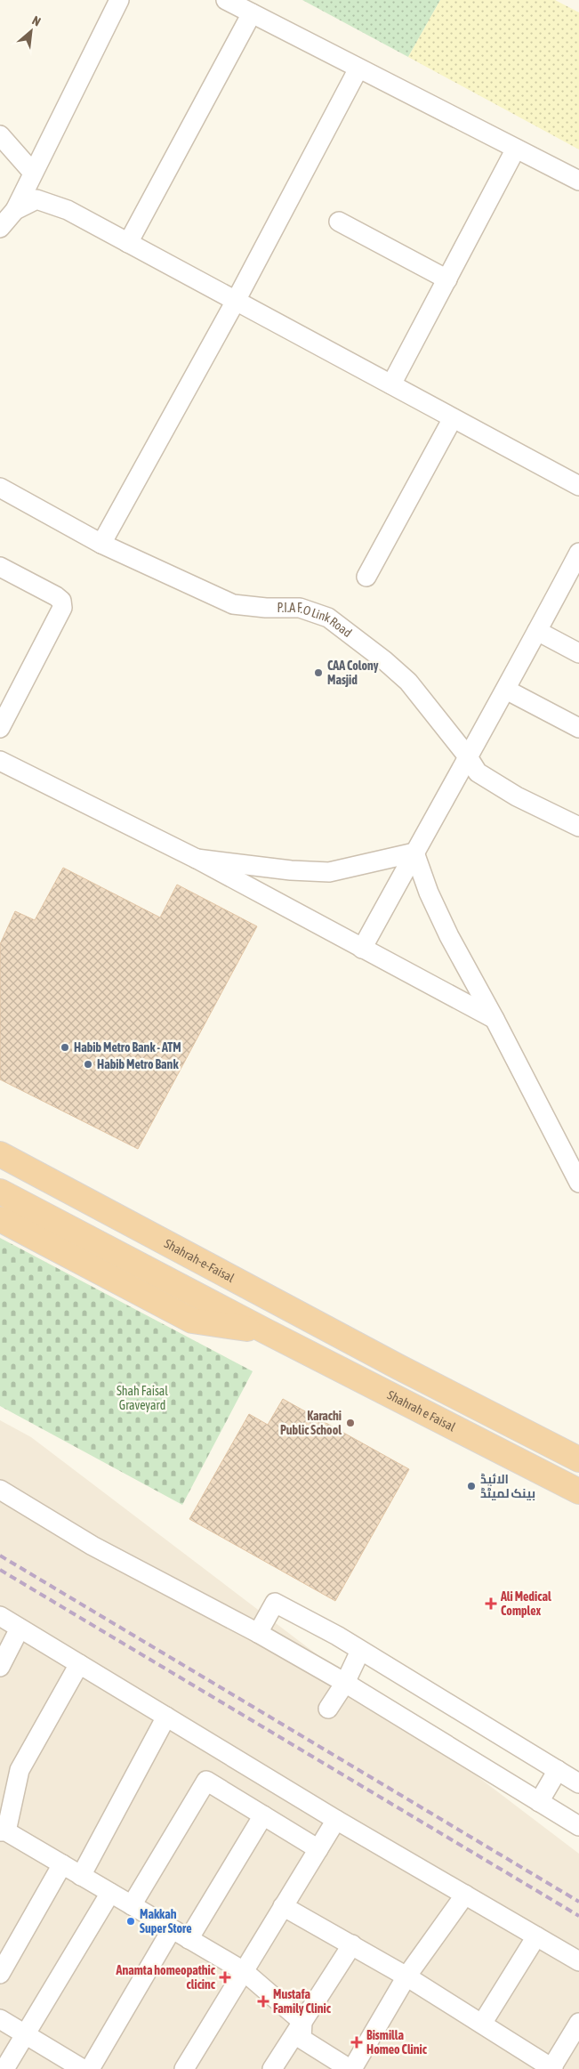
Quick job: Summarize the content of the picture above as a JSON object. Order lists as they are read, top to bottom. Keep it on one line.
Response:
{"streets":{"highway":["Shahrah-e-Faisal","Shahrah e Faisal"],"street":["P.I.A F.O Link Road"]},"parks":["Shah Faisal Graveyard"],"places":{"other":["CAA Colony Masjid","Habib Metro Bank - ATM","Habib Metro Bank","Karachi Public School","الائیڈ بینک لمیٹڈ","Makkah Super Store"],"health":["Ali Medical Complex","Anamta homeopathic clicinc","Mustafa Family Clinic","Bismilla Homeo Clinic"]},"north":"top right"}
